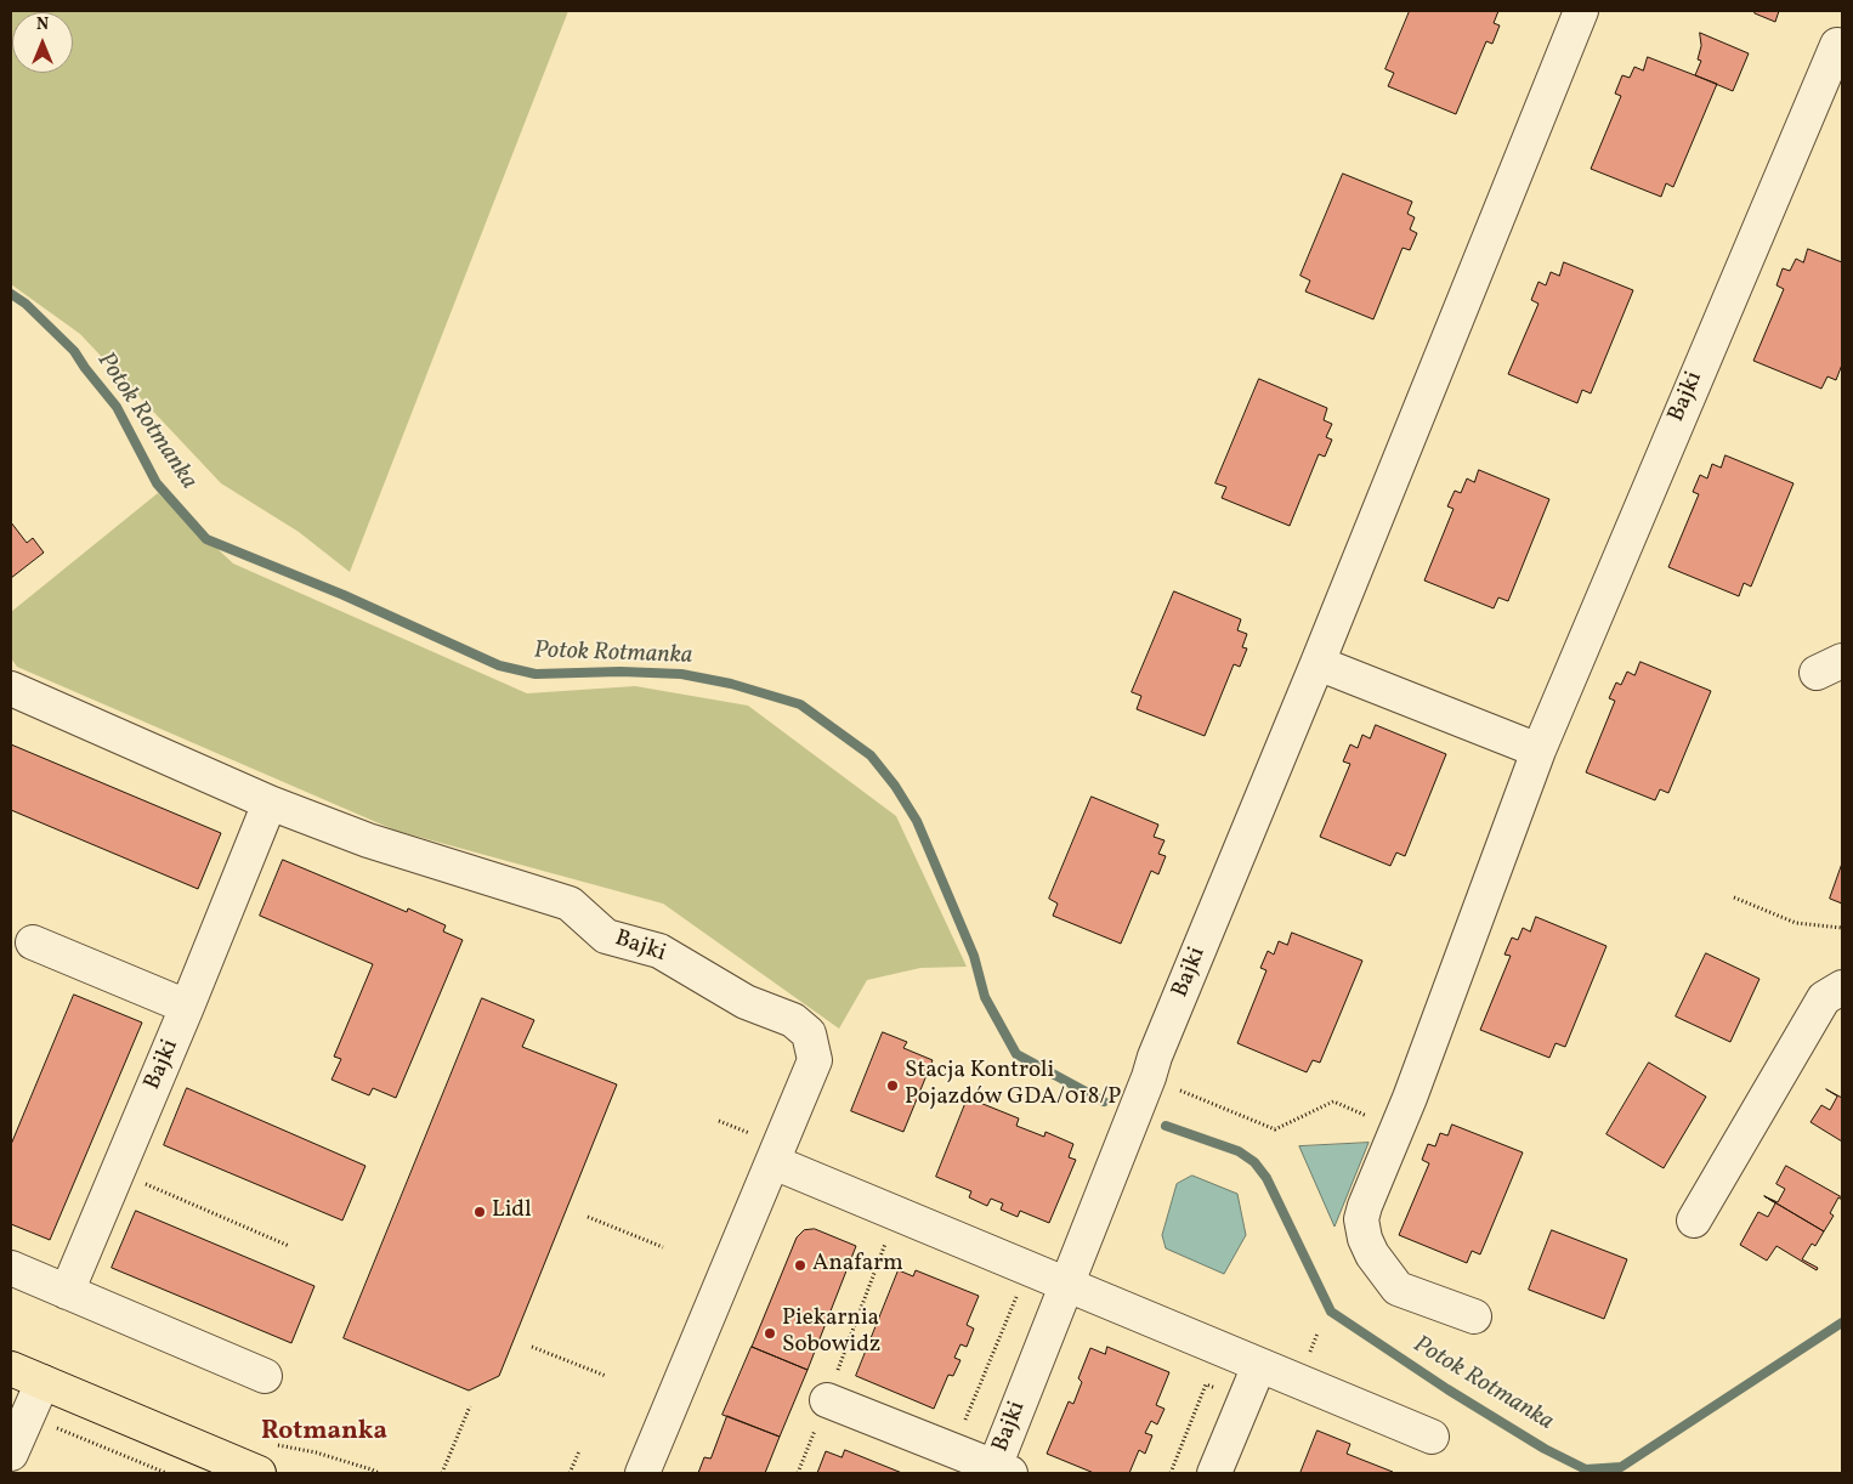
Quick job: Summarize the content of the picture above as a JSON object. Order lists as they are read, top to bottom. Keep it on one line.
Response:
{"streets":{"street":["Bajki"]},"districts":["Rotmanka"],"water":["Potok Rotmanka"],"places":["Stacja Kontroli Pojazdów GDA/018/P","Lidl","Anafarm","Piekarnia Sobowidz"],"north":"top"}
